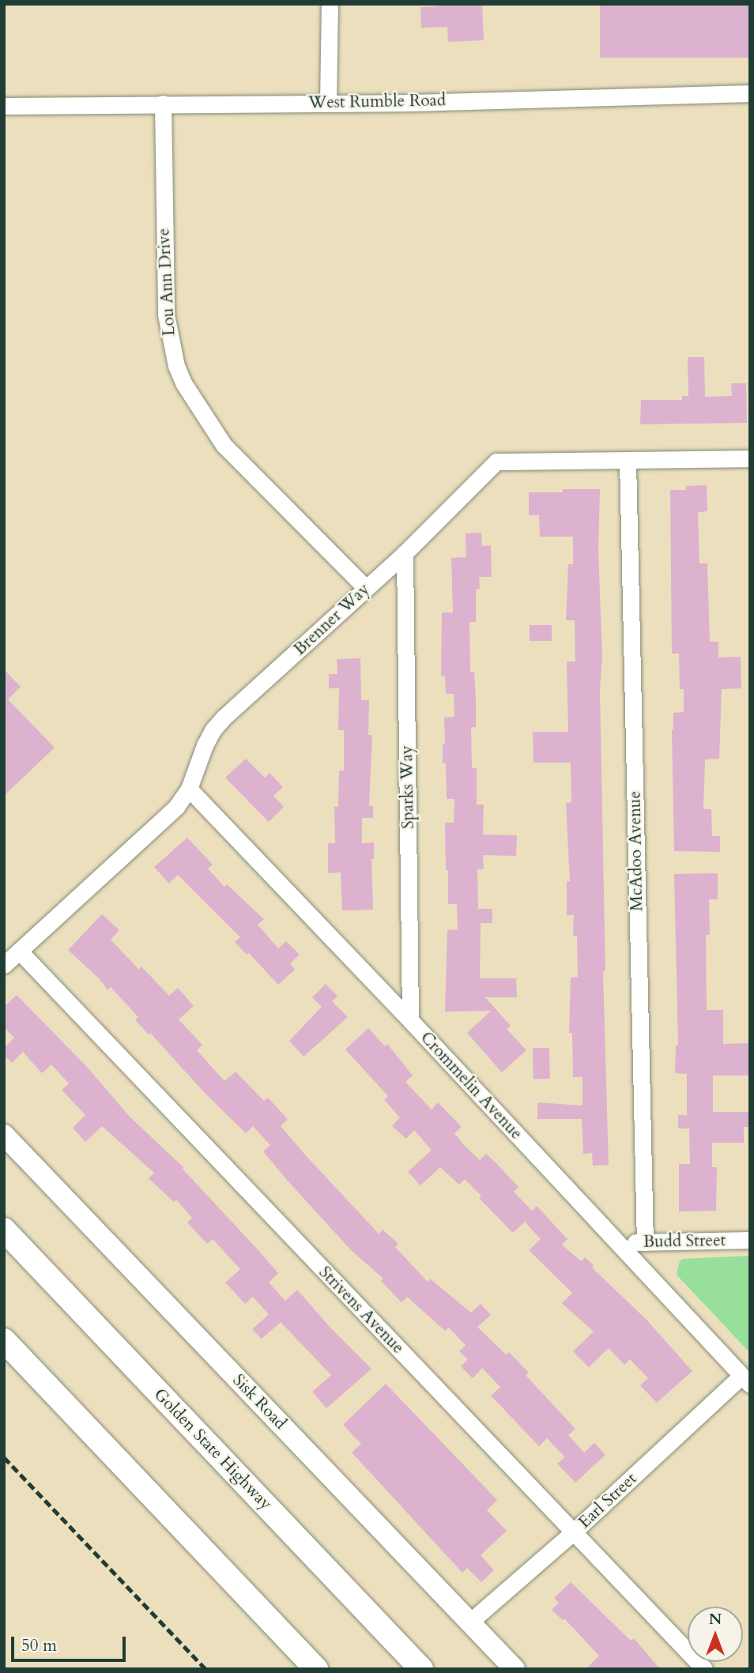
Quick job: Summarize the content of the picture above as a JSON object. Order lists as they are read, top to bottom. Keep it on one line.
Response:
{"streets":{"highway":["Golden State Highway"],"main road":["Sisk Road"],"street":["West Rumble Road","Lou Ann Drive","Brenner Way","Sparks Way","McAdoo Avenue","Crommelin Avenue","Budd Street","Strivens Avenue","Earl Street"]},"crossings":[["West Rumble Road","Lou Ann Drive"],["Lou Ann Drive","Brenner Way"],["Brenner Way","Sparks Way"],["Brenner Way","McAdoo Avenue"],["Brenner Way","Crommelin Avenue"],["Brenner Way","Strivens Avenue"],["Sparks Way","Crommelin Avenue"],["McAdoo Avenue","Budd Street"],["Crommelin Avenue","Budd Street"],["Crommelin Avenue","Earl Street"],["Strivens Avenue","Earl Street"],["Sisk Road","Earl Street"]],"scale_bar":"50 m","north":"top"}
